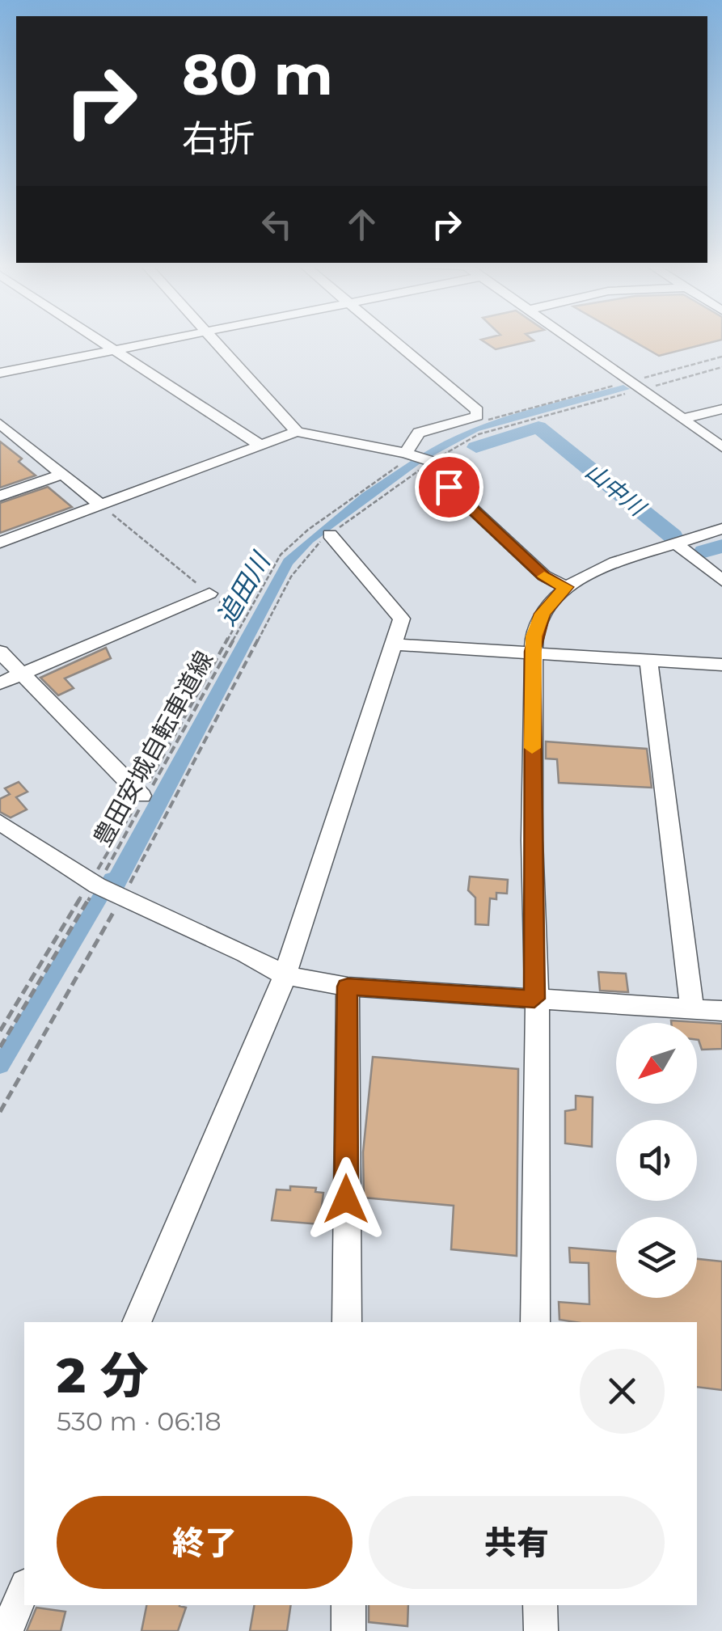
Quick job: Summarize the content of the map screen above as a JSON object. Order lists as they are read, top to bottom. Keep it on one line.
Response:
{"streets":{"path":["豊田安城自転車道線"]},"water":["山中川","追田川"],"north":"bottom left","page":{"turn":["80 m","右折"],"heading":["2 分","530 m · 06:18"],"buttons":["終了","共有"]}}
